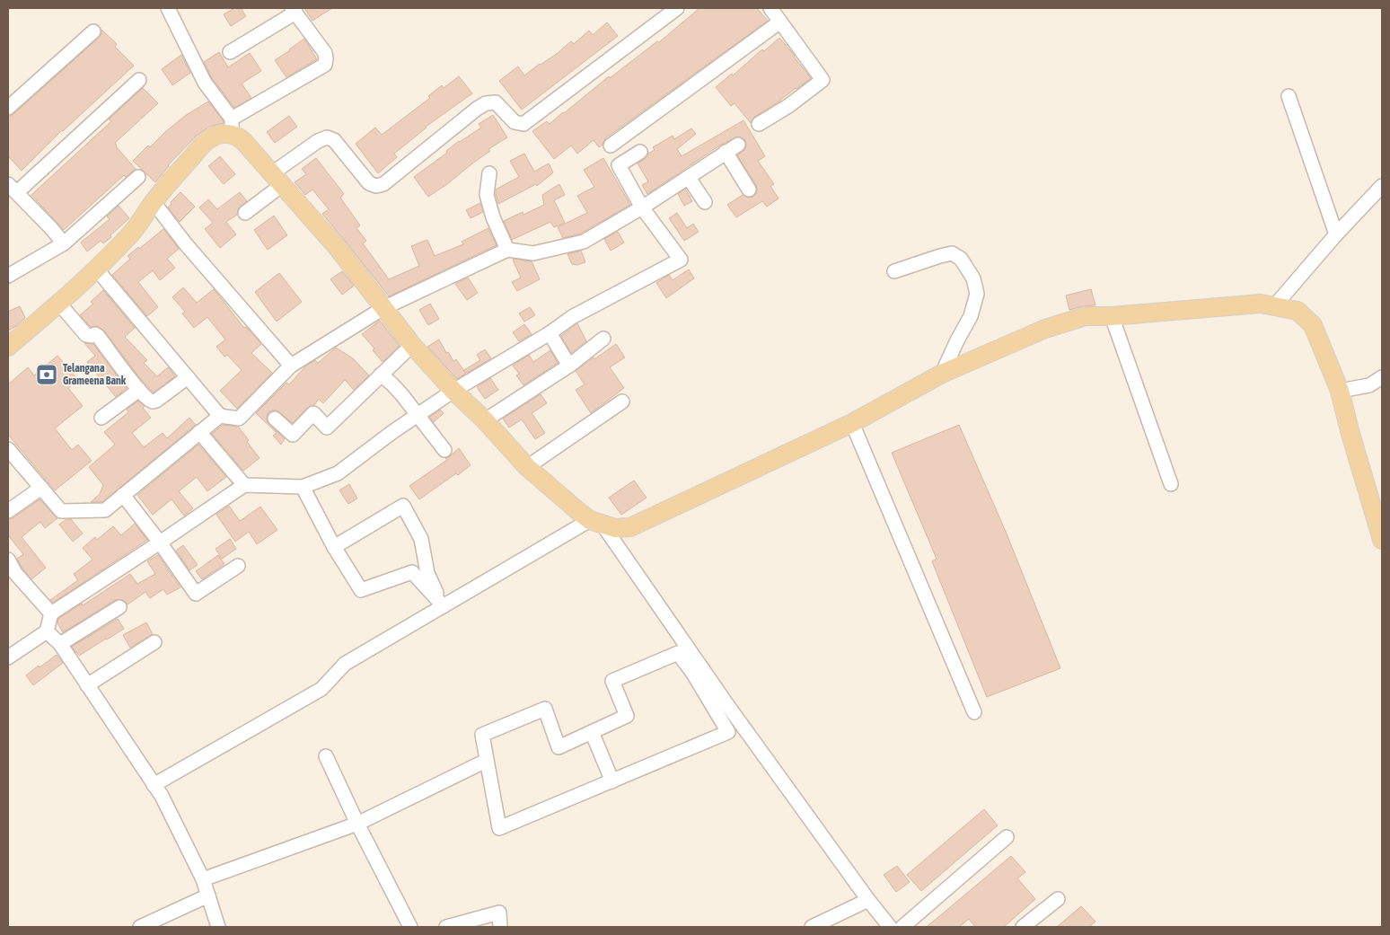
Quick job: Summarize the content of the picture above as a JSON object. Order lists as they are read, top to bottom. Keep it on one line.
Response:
{"places":{"bank":["Telangana Grameena Bank"]}}
